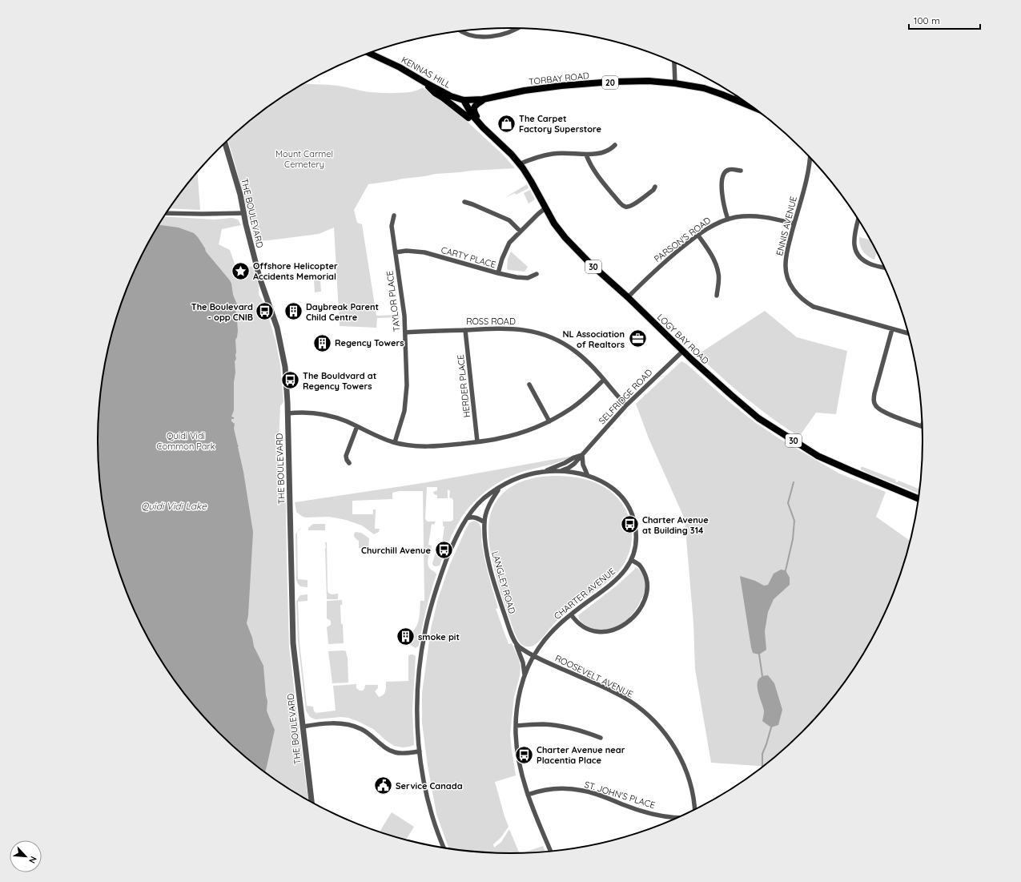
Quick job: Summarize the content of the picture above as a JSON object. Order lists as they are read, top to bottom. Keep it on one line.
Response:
{"streets":{"main road":["KENNAS HILL","TORBAY ROAD","20","30","LOGY BAY ROAD"],"street":["THE BOULEVARD","ENNIS AVENUE","PARSON'S ROAD","CARTY PLACE","TAYLOR PLACE","ROSS ROAD","HERDER PLACE","SELFRIDGE ROAD","LANGLEY ROAD","CHARTER AVENUE","ROOSEVELT AVENUE","ST. JOHN'S PLACE"]},"crossings":[["KENNAS HILL","TORBAY ROAD"],["KENNAS HILL","LOGY BAY ROAD"],["TORBAY ROAD","LOGY BAY ROAD"],["ENNIS AVENUE","PARSON'S ROAD"],["PARSON'S ROAD","LOGY BAY ROAD"],["CARTY PLACE","TAYLOR PLACE"],["TAYLOR PLACE","ROSS ROAD"],["ROSS ROAD","HERDER PLACE"],["ROSS ROAD","SELFRIDGE ROAD"],["LOGY BAY ROAD","SELFRIDGE ROAD"],["SELFRIDGE ROAD","CHARTER AVENUE"],["LANGLEY ROAD","CHARTER AVENUE"],["CHARTER AVENUE","ROOSEVELT AVENUE"],["CHARTER AVENUE","ST. JOHN'S PLACE"]],"water":["Quidi Vidi Lake"],"parks":["Mount Carmel Cemetery","Quidi Vidi Common Park"],"places":{"shop":["The Carpet Factory Superstore"],"place":["Offshore Helicopter Accidents Memorial"],"bus stop":["The Boulevard - opp CNIB","The Bouldvard at Regency Towers","Charter Avenue at Building 314","Churchill Avenue","Charter Avenue near Placentia Place"],"building":["Daybreak Parent Child Centre","Regency Towers","smoke pit"],"office":["NL Association of Realtors"],"public building":["Service Canada"]},"scale_bar":"100 m","north":"bottom right"}
